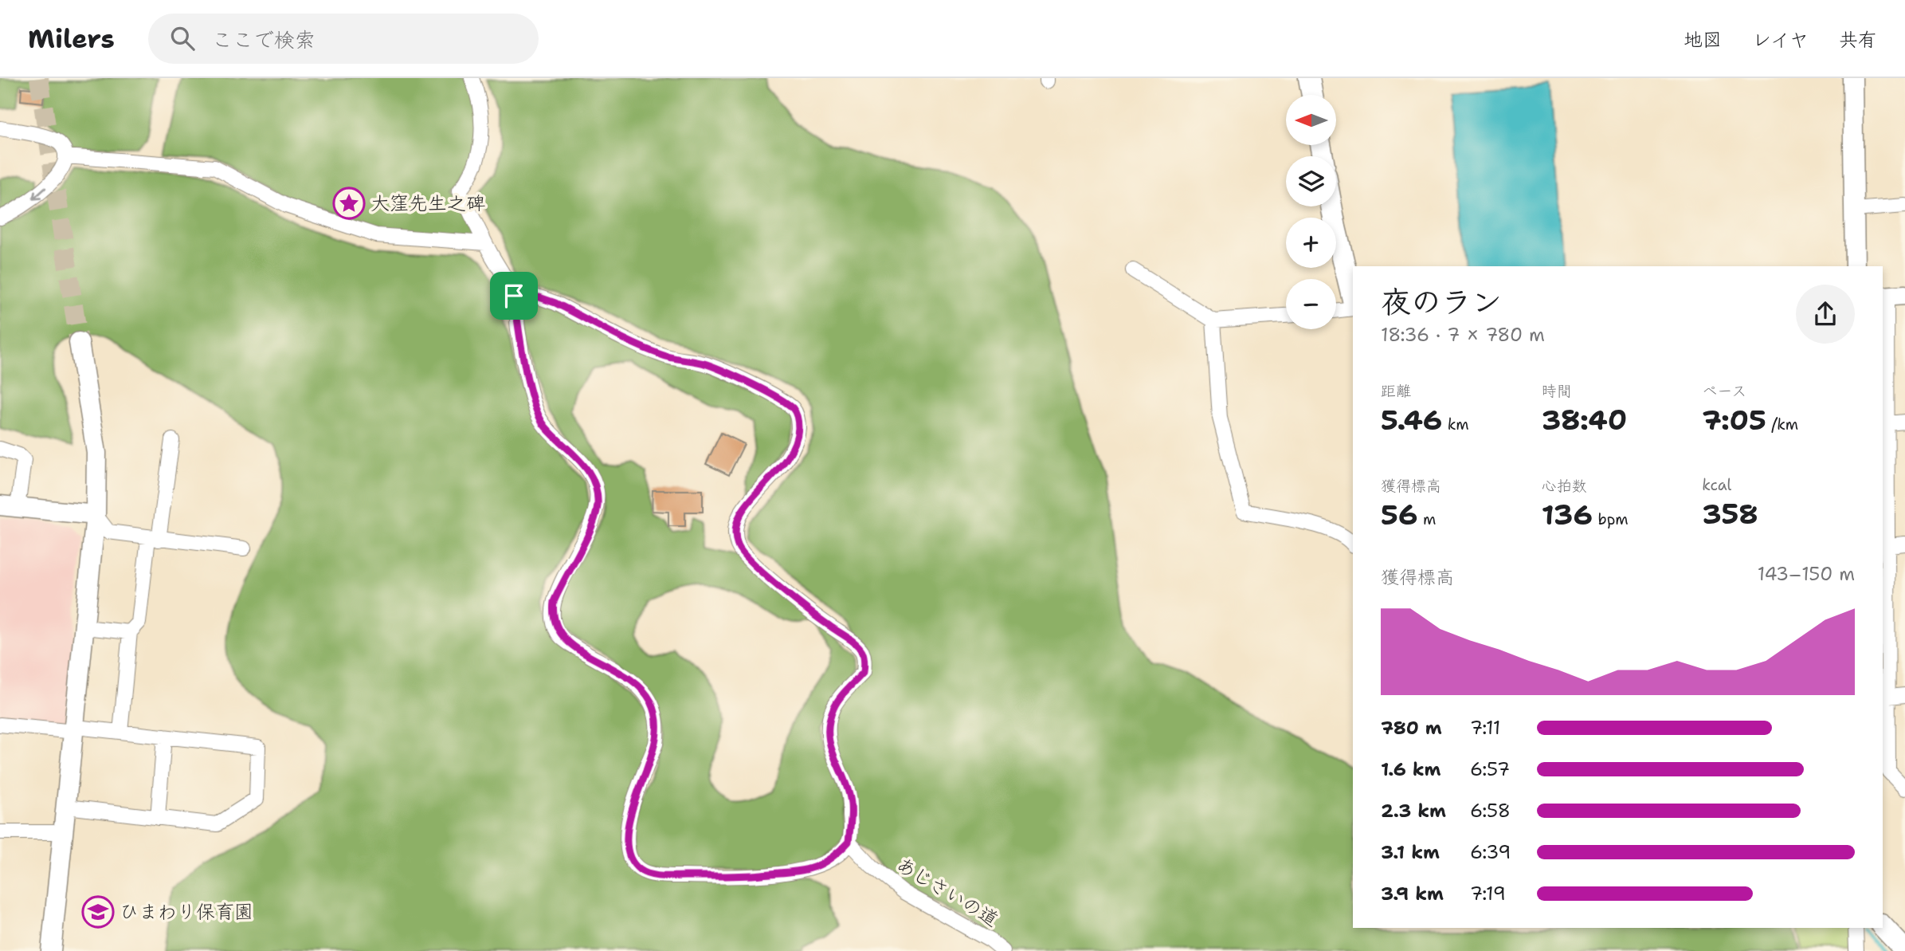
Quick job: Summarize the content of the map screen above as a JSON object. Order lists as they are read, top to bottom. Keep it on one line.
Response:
{"streets":{"street":["あじさいの道"]},"places":{"place":["大窪先生之碑"],"school or university":["ひまわり保育園"]},"north":"left","page":{"header":"Milers","search":"ここで検索","nav":["地図","レイヤ","共有"],"map_buttons":["+","−"],"heading":["夜のラン","18:36 · 7 × 780 m"],"stats":[["距離","5.46 km"],["時間","38:40"],["ペース","7:05 /km"],["獲得標高","56 m"],["心拍数","136 bpm"],["kcal","358"]],"chart":["獲得標高","143–150 m"],"list":[{"name":"780 m","note":"7:11"},{"name":"1.6 km","note":"6:57"},{"name":"2.3 km","note":"6:58"},{"name":"3.1 km","note":"6:39"},{"name":"3.9 km","note":"7:19"}]}}
